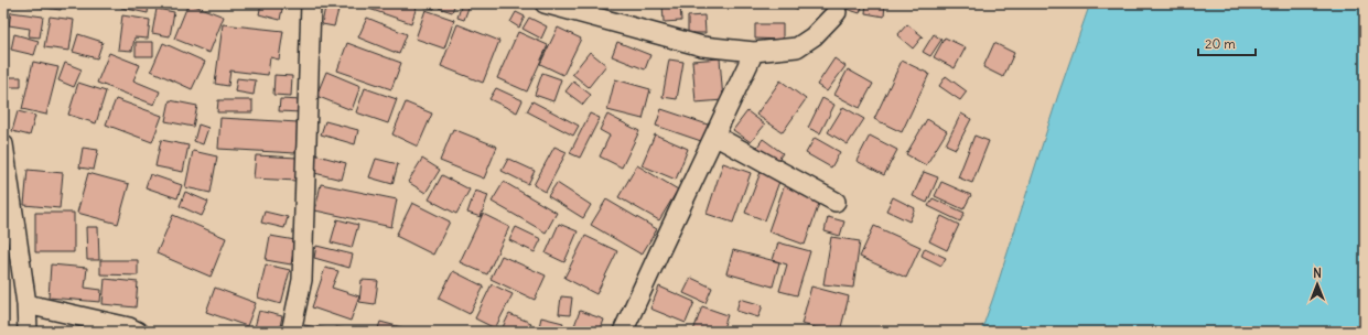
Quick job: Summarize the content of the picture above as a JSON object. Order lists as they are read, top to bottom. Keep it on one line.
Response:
{"scale_bar":"20 m","north":"top"}
